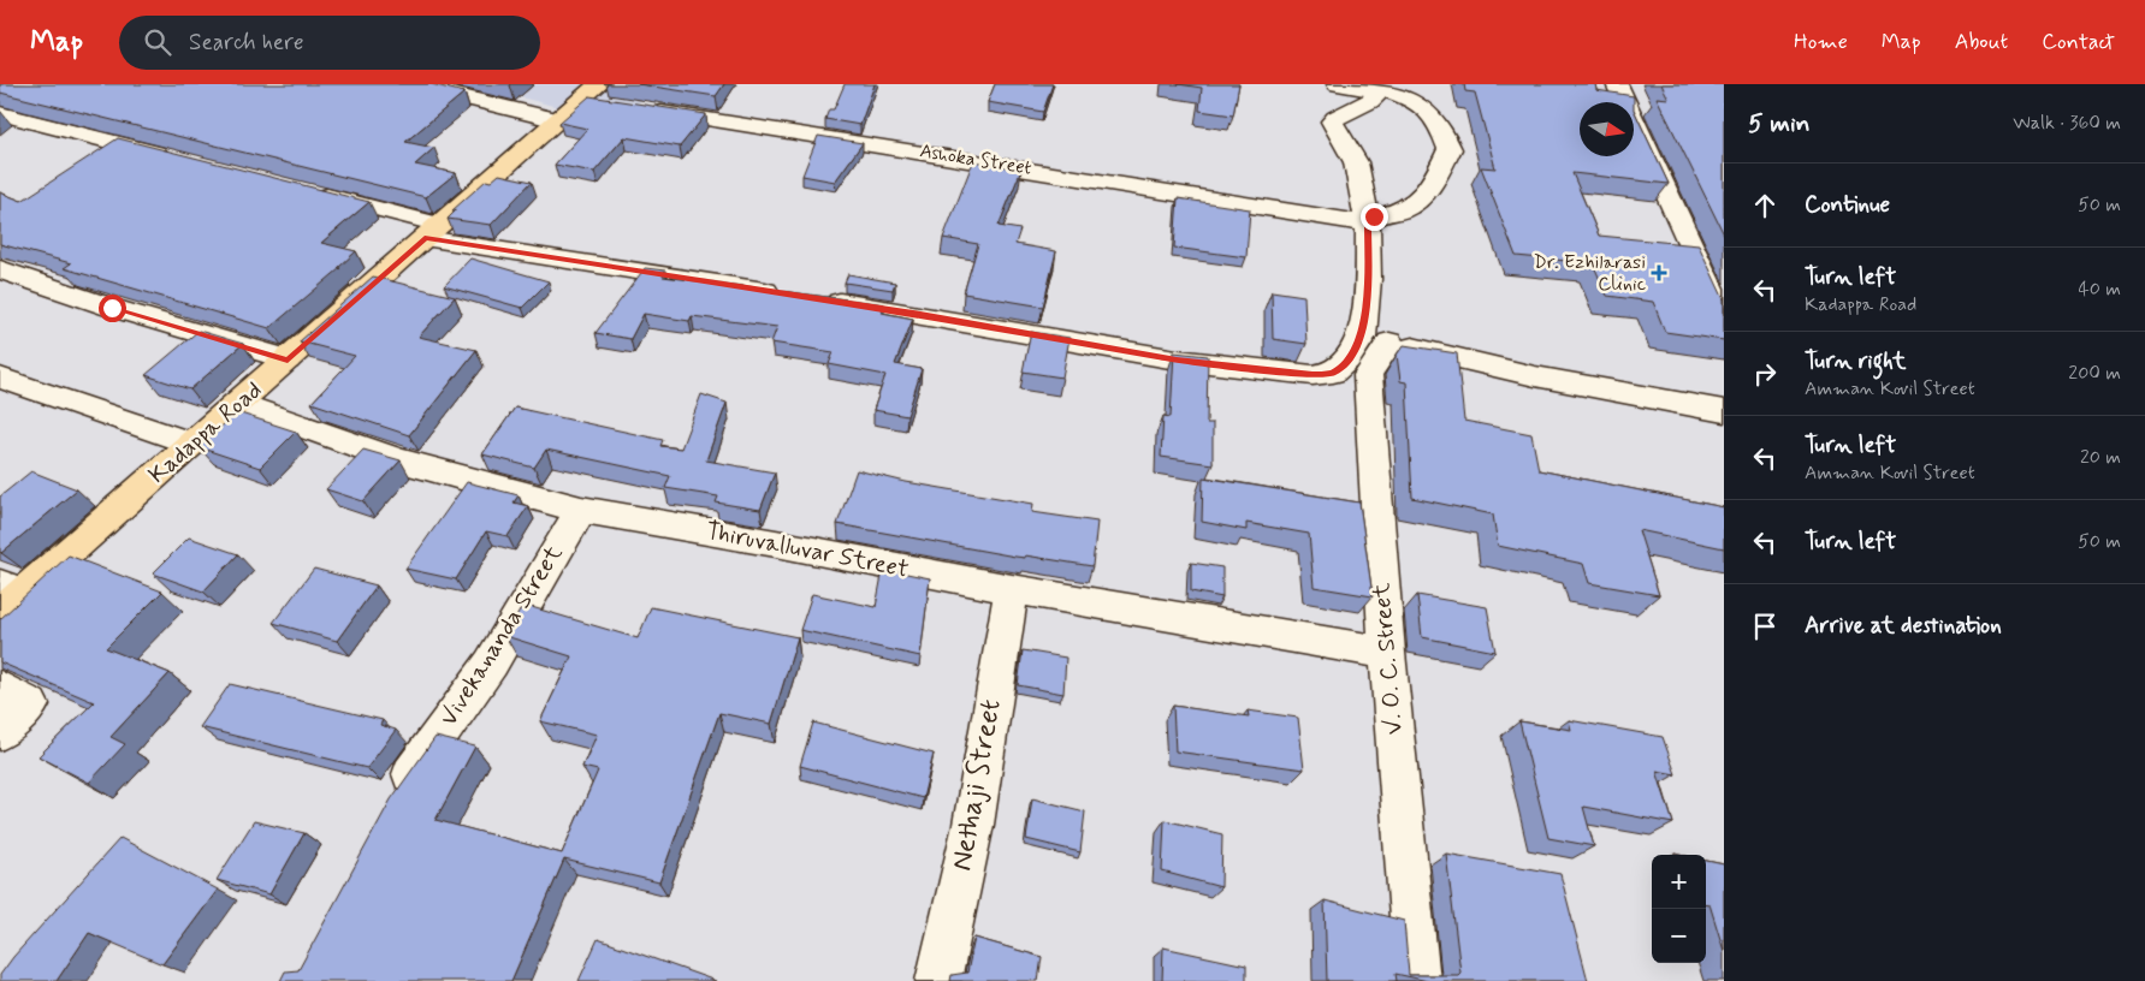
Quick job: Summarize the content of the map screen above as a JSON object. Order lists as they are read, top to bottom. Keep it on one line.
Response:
{"streets":{"main road":["Kadappa Road"],"street":["Ashoka Street","Thiruvalluvar Street","Vivekananda Street","V. O. C. Street","Nethaji Street"]},"crossings":[["Kadappa Road","Thiruvalluvar Street"],["Thiruvalluvar Street","Vivekananda Street"],["Thiruvalluvar Street","V. O. C. Street"],["Thiruvalluvar Street","Nethaji Street"]],"places":{"health":["Dr. Ezhilarasi Clinic"]},"north":"right","page":{"header":"Map","search":"Search here","nav":["Home","Map","About","Contact"],"heading":["5 min","Walk · 360 m"],"list":[["Continue","50 m"],["Turn left","Kadappa Road","40 m"],["Turn right","Amman Kovil Street","200 m"],["Turn left","Amman Kovil Street","20 m"],["Turn left","50 m"],"Arrive at destination"],"map_buttons":["+","−"]}}
